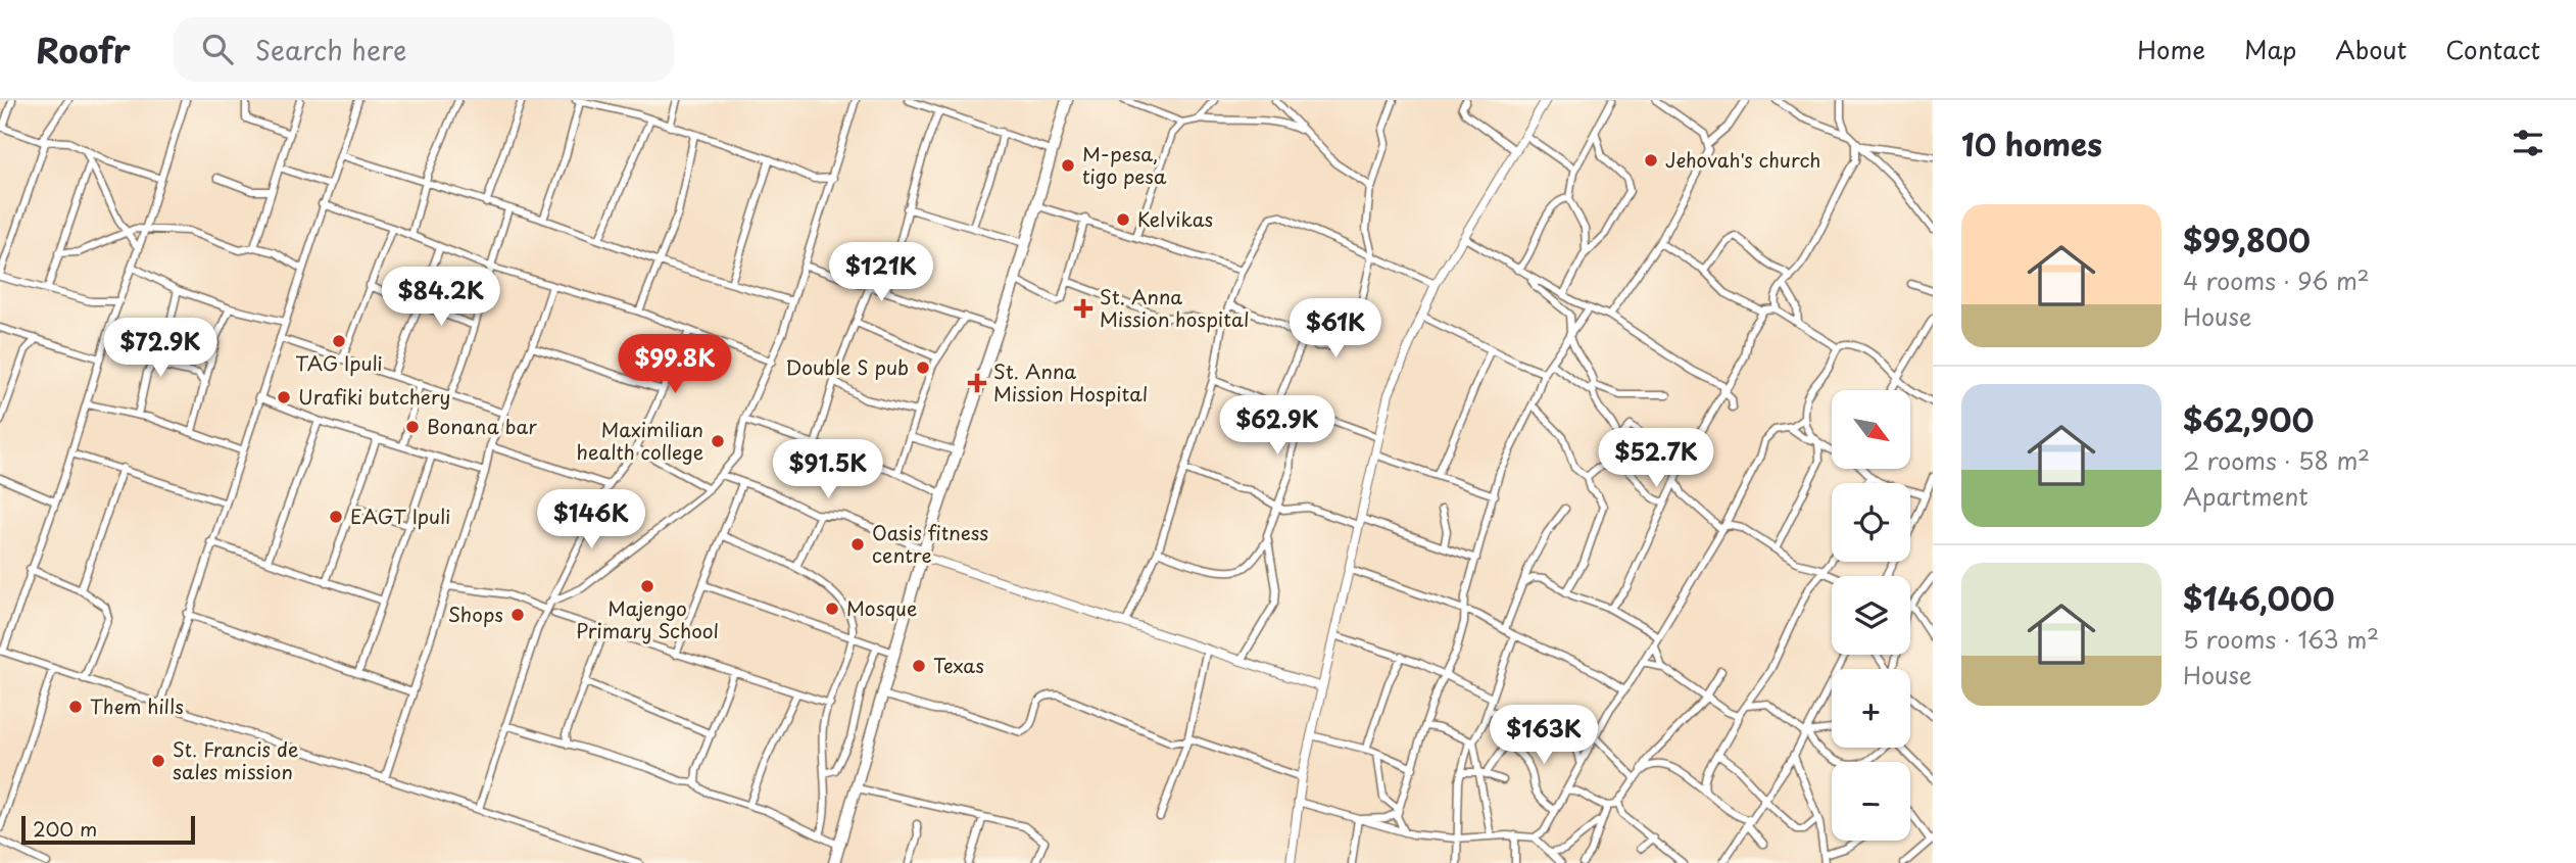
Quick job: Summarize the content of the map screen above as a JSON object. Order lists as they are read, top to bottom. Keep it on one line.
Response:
{"places":{"other":["Jehovah's church","M-pesa, tigo pesa","Kelvikas","TAG Ipuli","Double S pub","Urafiki butchery","Bonana bar","Maximilian health college","EAGT Ipuli","Oasis fitness centre","Majengo Primary School","Mosque","Shops","Texas","Them hills","St. Francis de sales mission"],"health":["St. Anna Mission hospital","St. Anna Mission Hospital"]},"scale_bar":"200 m","north":"bottom right","page":{"header":"Roofr","search":"Search here","nav":["Home","Map","About","Contact"],"heading":"10 homes","list":[{"name":"$99,800","note":"4 rooms · 96 m² · House"},{"name":"$62,900","note":"2 rooms · 58 m² · Apartment"},{"name":"$146,000","note":"5 rooms · 163 m² · House"}],"price":["$121K","$84.2K","$61K","$72.9K","$99.8K","$62.9K","$52.7K","$91.5K","$146K","$163K"],"map_buttons":["+","−"],"scale":"200 m"}}
